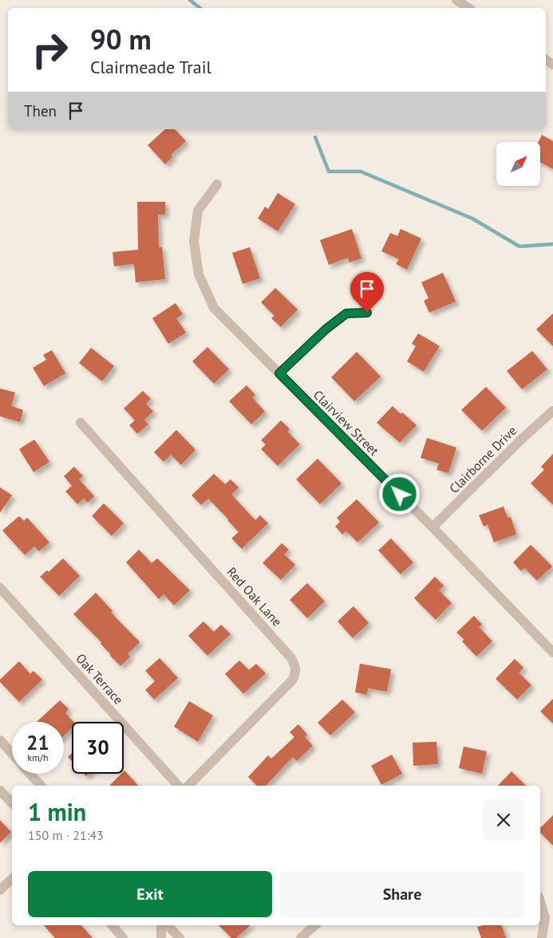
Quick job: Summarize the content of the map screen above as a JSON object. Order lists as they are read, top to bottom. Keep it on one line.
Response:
{"streets":{"street":["Clairview Street","Clairborne Drive","Red Oak Lane","Oak Terrace"]},"crossings":[["Clairview Street","Clairborne Drive"]],"north":"top right","page":{"turn":["90 m","Clairmeade Trail"],"then":"Then","speed":"21 km/h","limit":"30","heading":["1 min","150 m · 21:43"],"buttons":["Exit","Share"]}}
